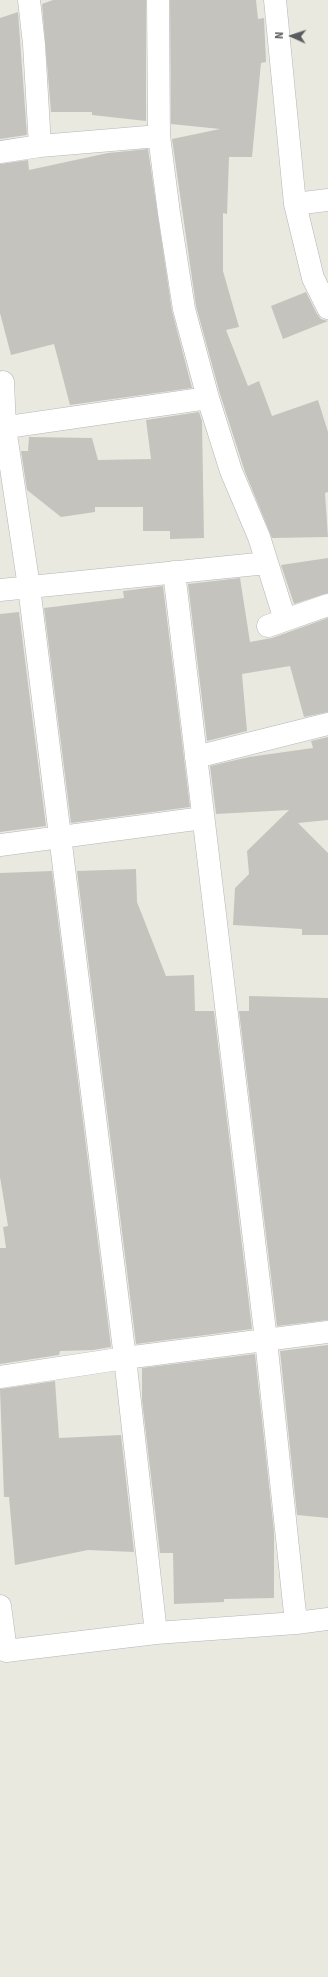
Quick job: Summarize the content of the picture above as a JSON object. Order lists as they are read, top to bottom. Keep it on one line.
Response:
{"north":"left"}
